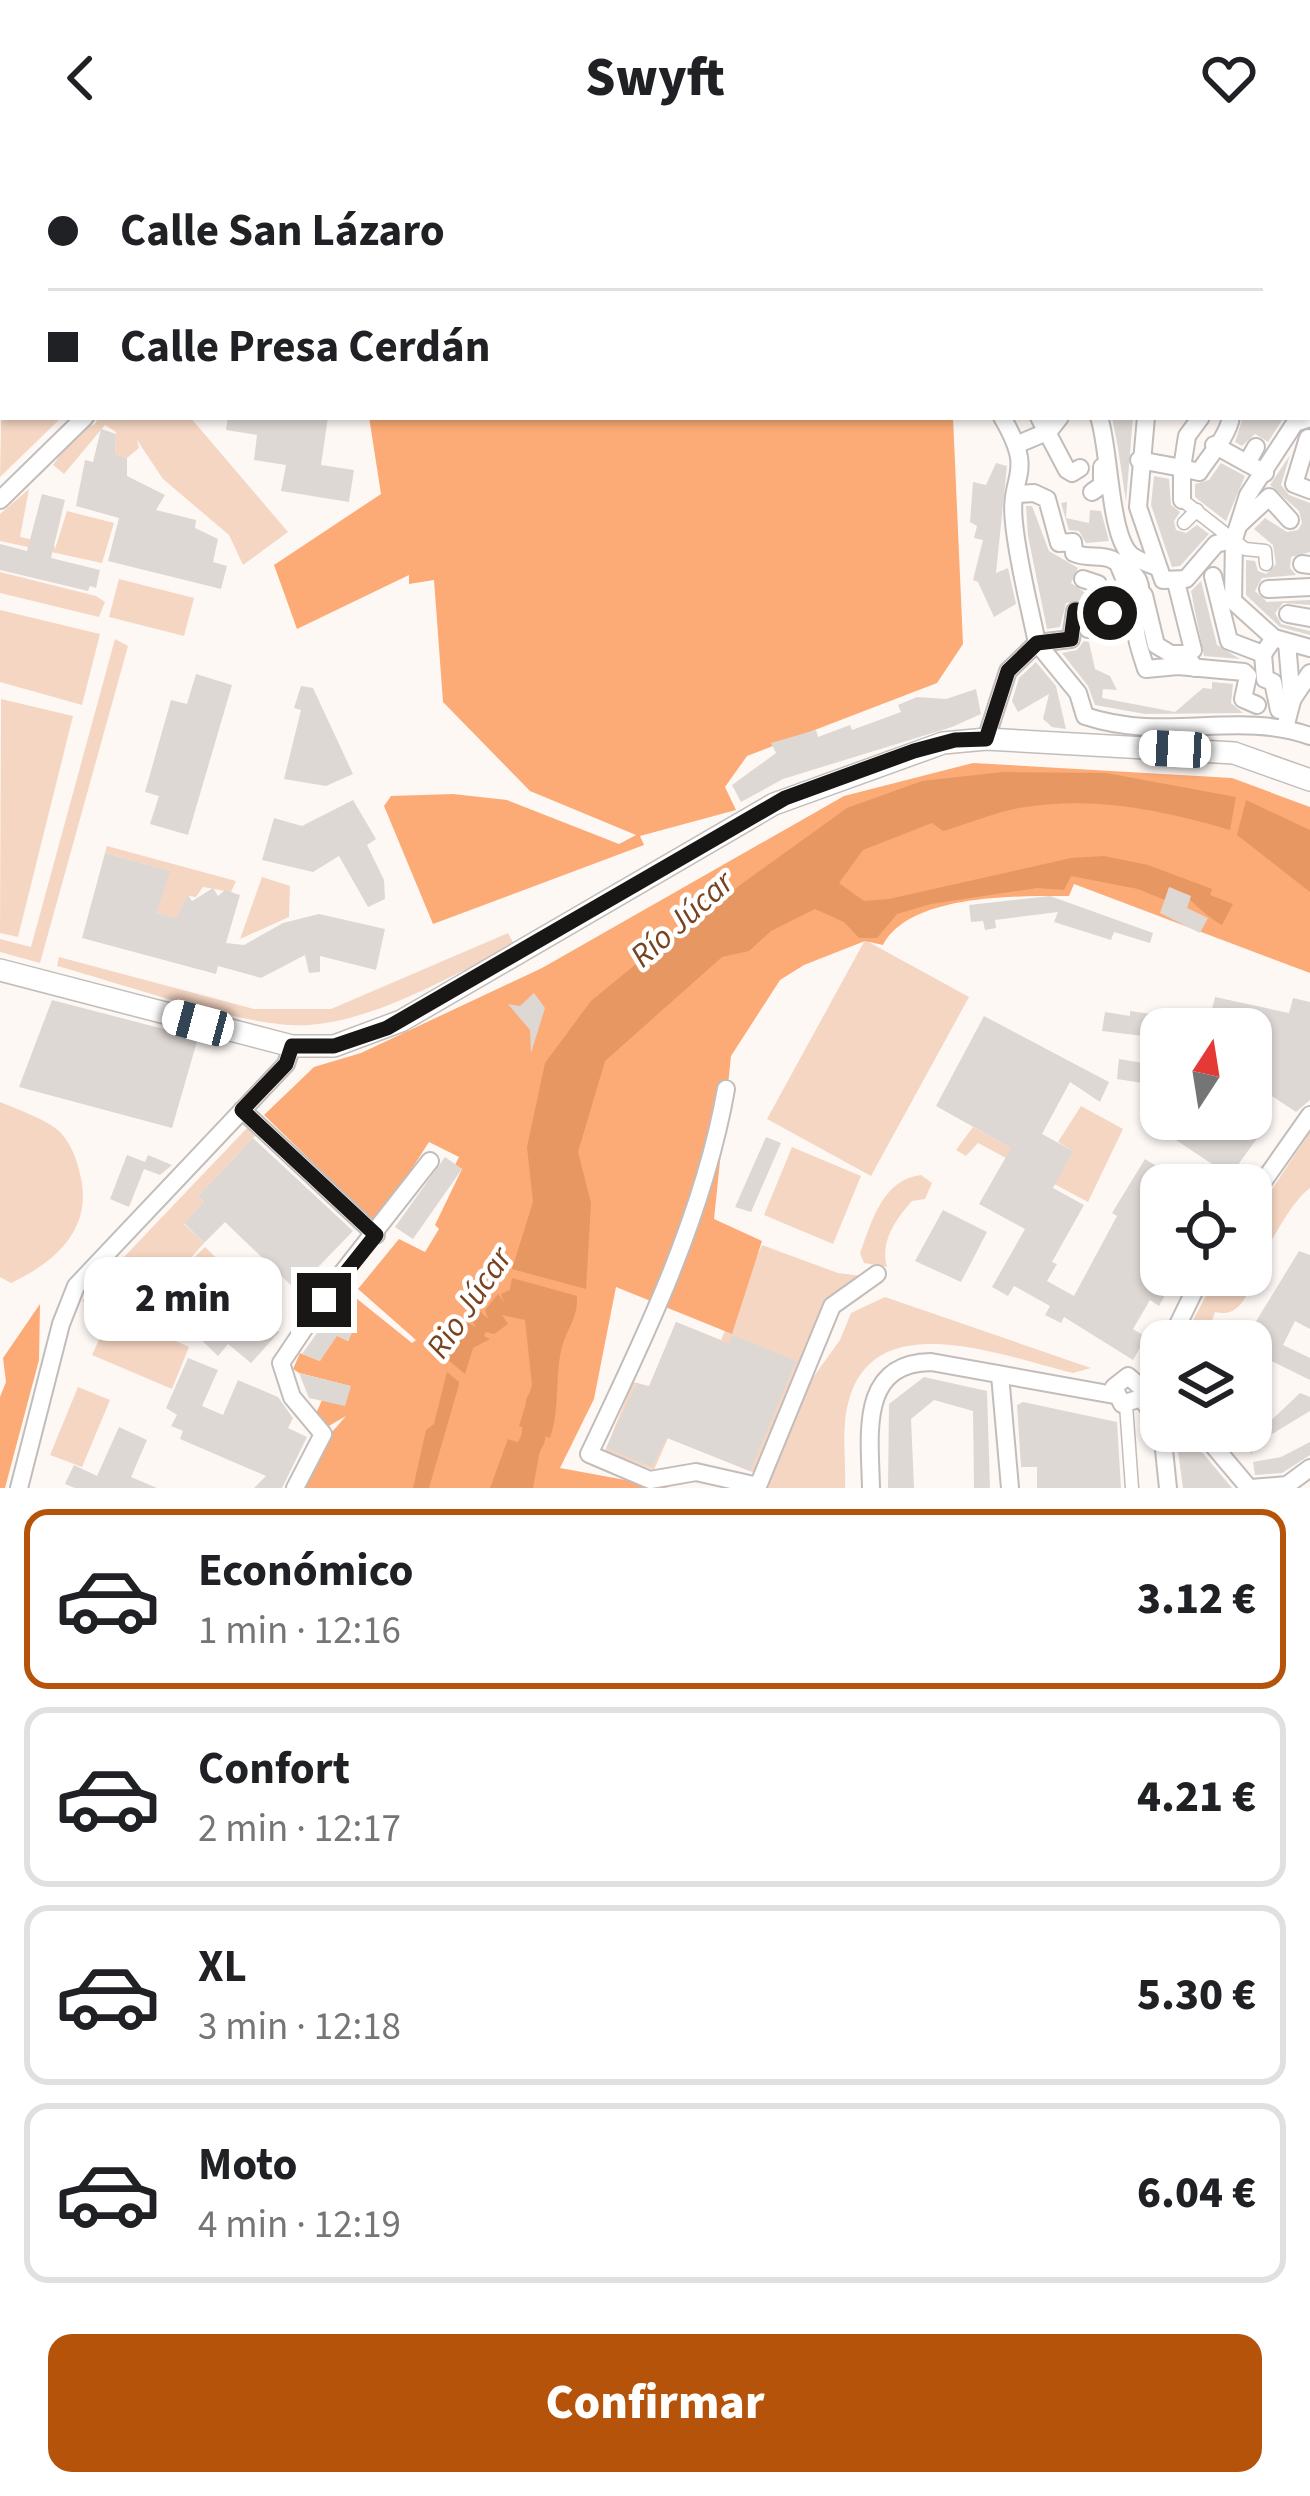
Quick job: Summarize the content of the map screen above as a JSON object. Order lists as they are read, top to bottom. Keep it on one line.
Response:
{"water":["Río Júcar","Rio Júcar"],"north":"top","page":{"header":"Swyft","banner":["Calle San Lázaro","Calle Presa Cerdán"],"bubble":"2 min","list":[{"name":"Económico","note":"1 min · 12:16","value":"3.12 €"},{"name":"Confort","note":"2 min · 12:17","value":"4.21 €"},{"name":"XL","note":"3 min · 12:18","value":"5.30 €"},{"name":"Moto","note":"4 min · 12:19","value":"6.04 €"}],"buttons":"Confirmar"}}
